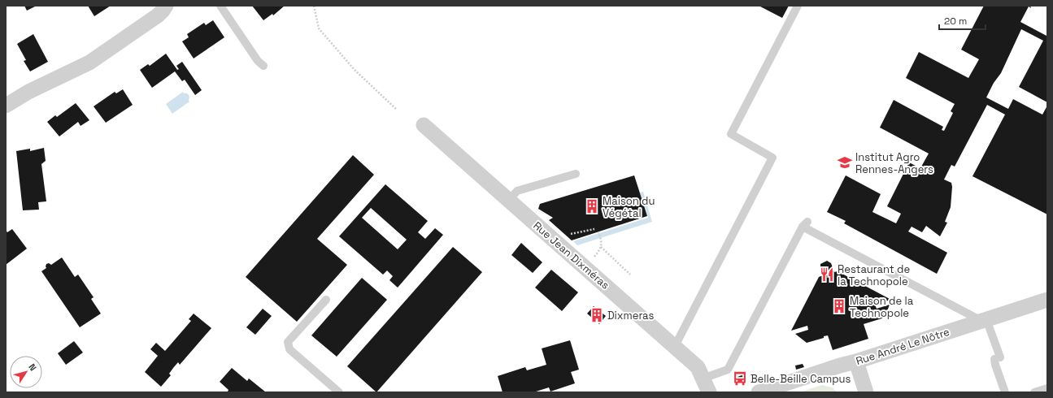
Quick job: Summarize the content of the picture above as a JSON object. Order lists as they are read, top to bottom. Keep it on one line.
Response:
{"streets":{"street":["Rue Jean Dixméras","Rue André Le Nôtre"]},"places":{"school or university":["Institut Agro Rennes-Angers"],"building":["Maison du Végétal","Maison de la Technopole","Dixmeras"],"restaurant":["Restaurant de la Technopole"],"bus stop":["Belle-Beille Campus"]},"scale_bar":"20 m","north":"top right"}
